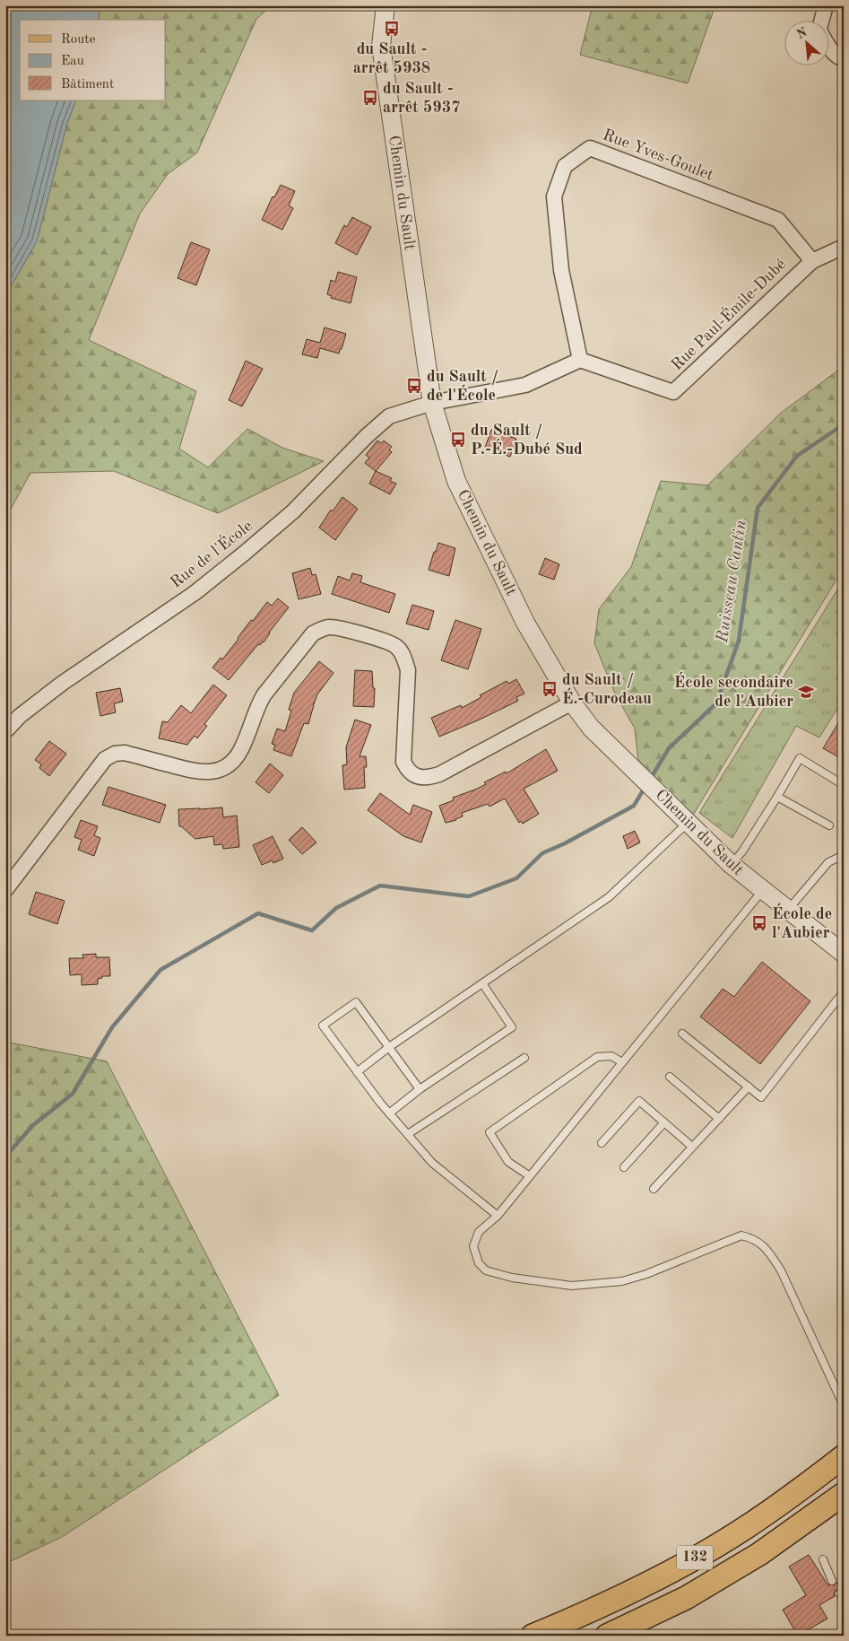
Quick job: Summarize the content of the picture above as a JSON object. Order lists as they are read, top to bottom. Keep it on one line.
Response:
{"streets":{"main road":["132"],"street":["Rue Yves-Goulet","Chemin du Sault","Rue Paul-Émile-Dubé","Rue de l'École"]},"crossings":[["Rue Yves-Goulet","Rue Paul-Émile-Dubé"],["Chemin du Sault","Rue de l'École"]],"water":["Ruisseau Cantin"],"places":{"bus stop":["du Sault - arrêt 5938","du Sault - arrêt 5937","du Sault / de l'École","du Sault / P.-É.-Dubé Sud","du Sault / É.-Curodeau","École de l'Aubier"],"school or university":["École secondaire de l'Aubier"]},"legend":["Route","Eau","Bâtiment"],"north":"top left"}
